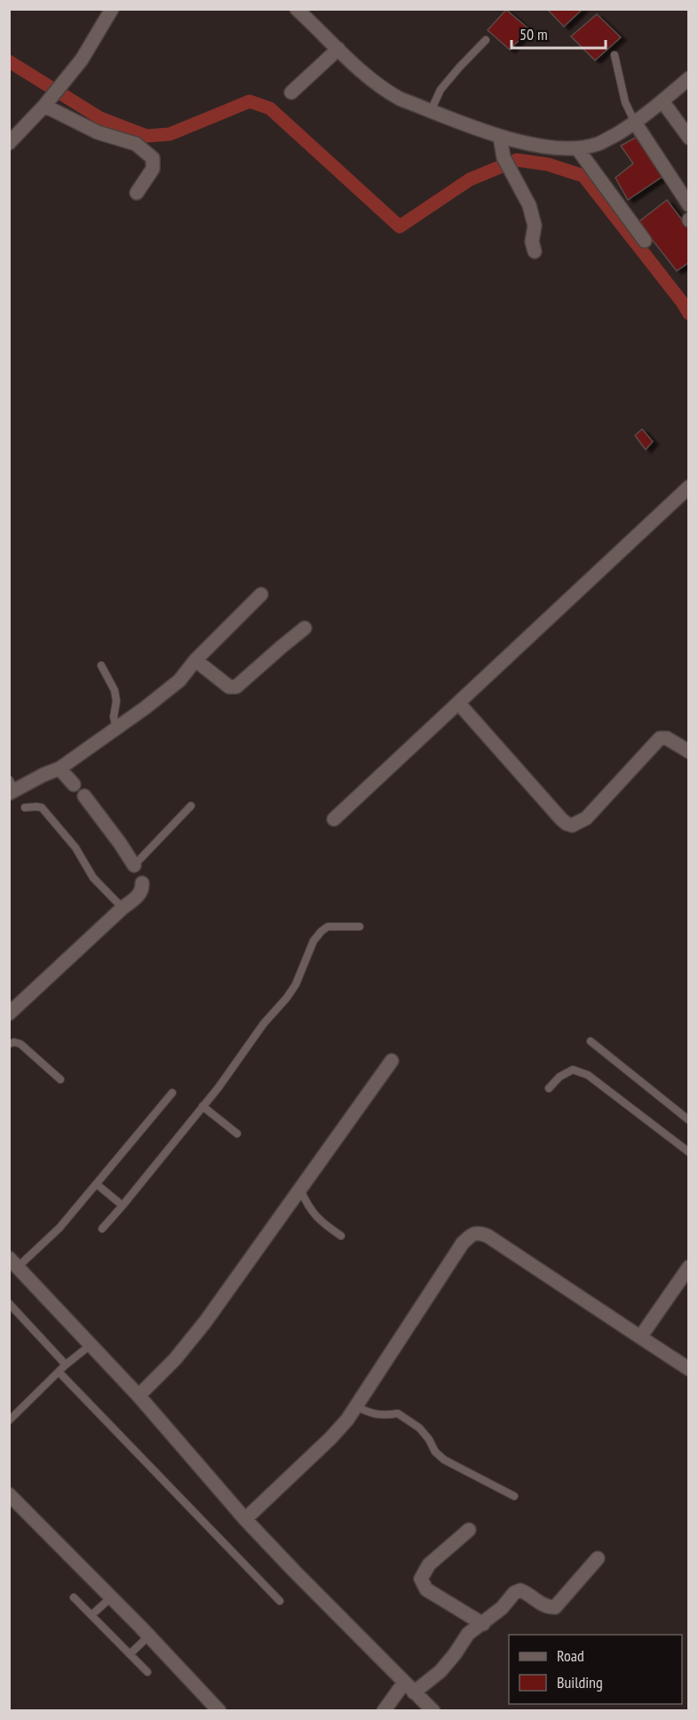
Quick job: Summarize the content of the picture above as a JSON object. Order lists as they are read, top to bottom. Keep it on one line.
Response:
{"legend":["Road","Building"],"scale_bar":"50 m"}
